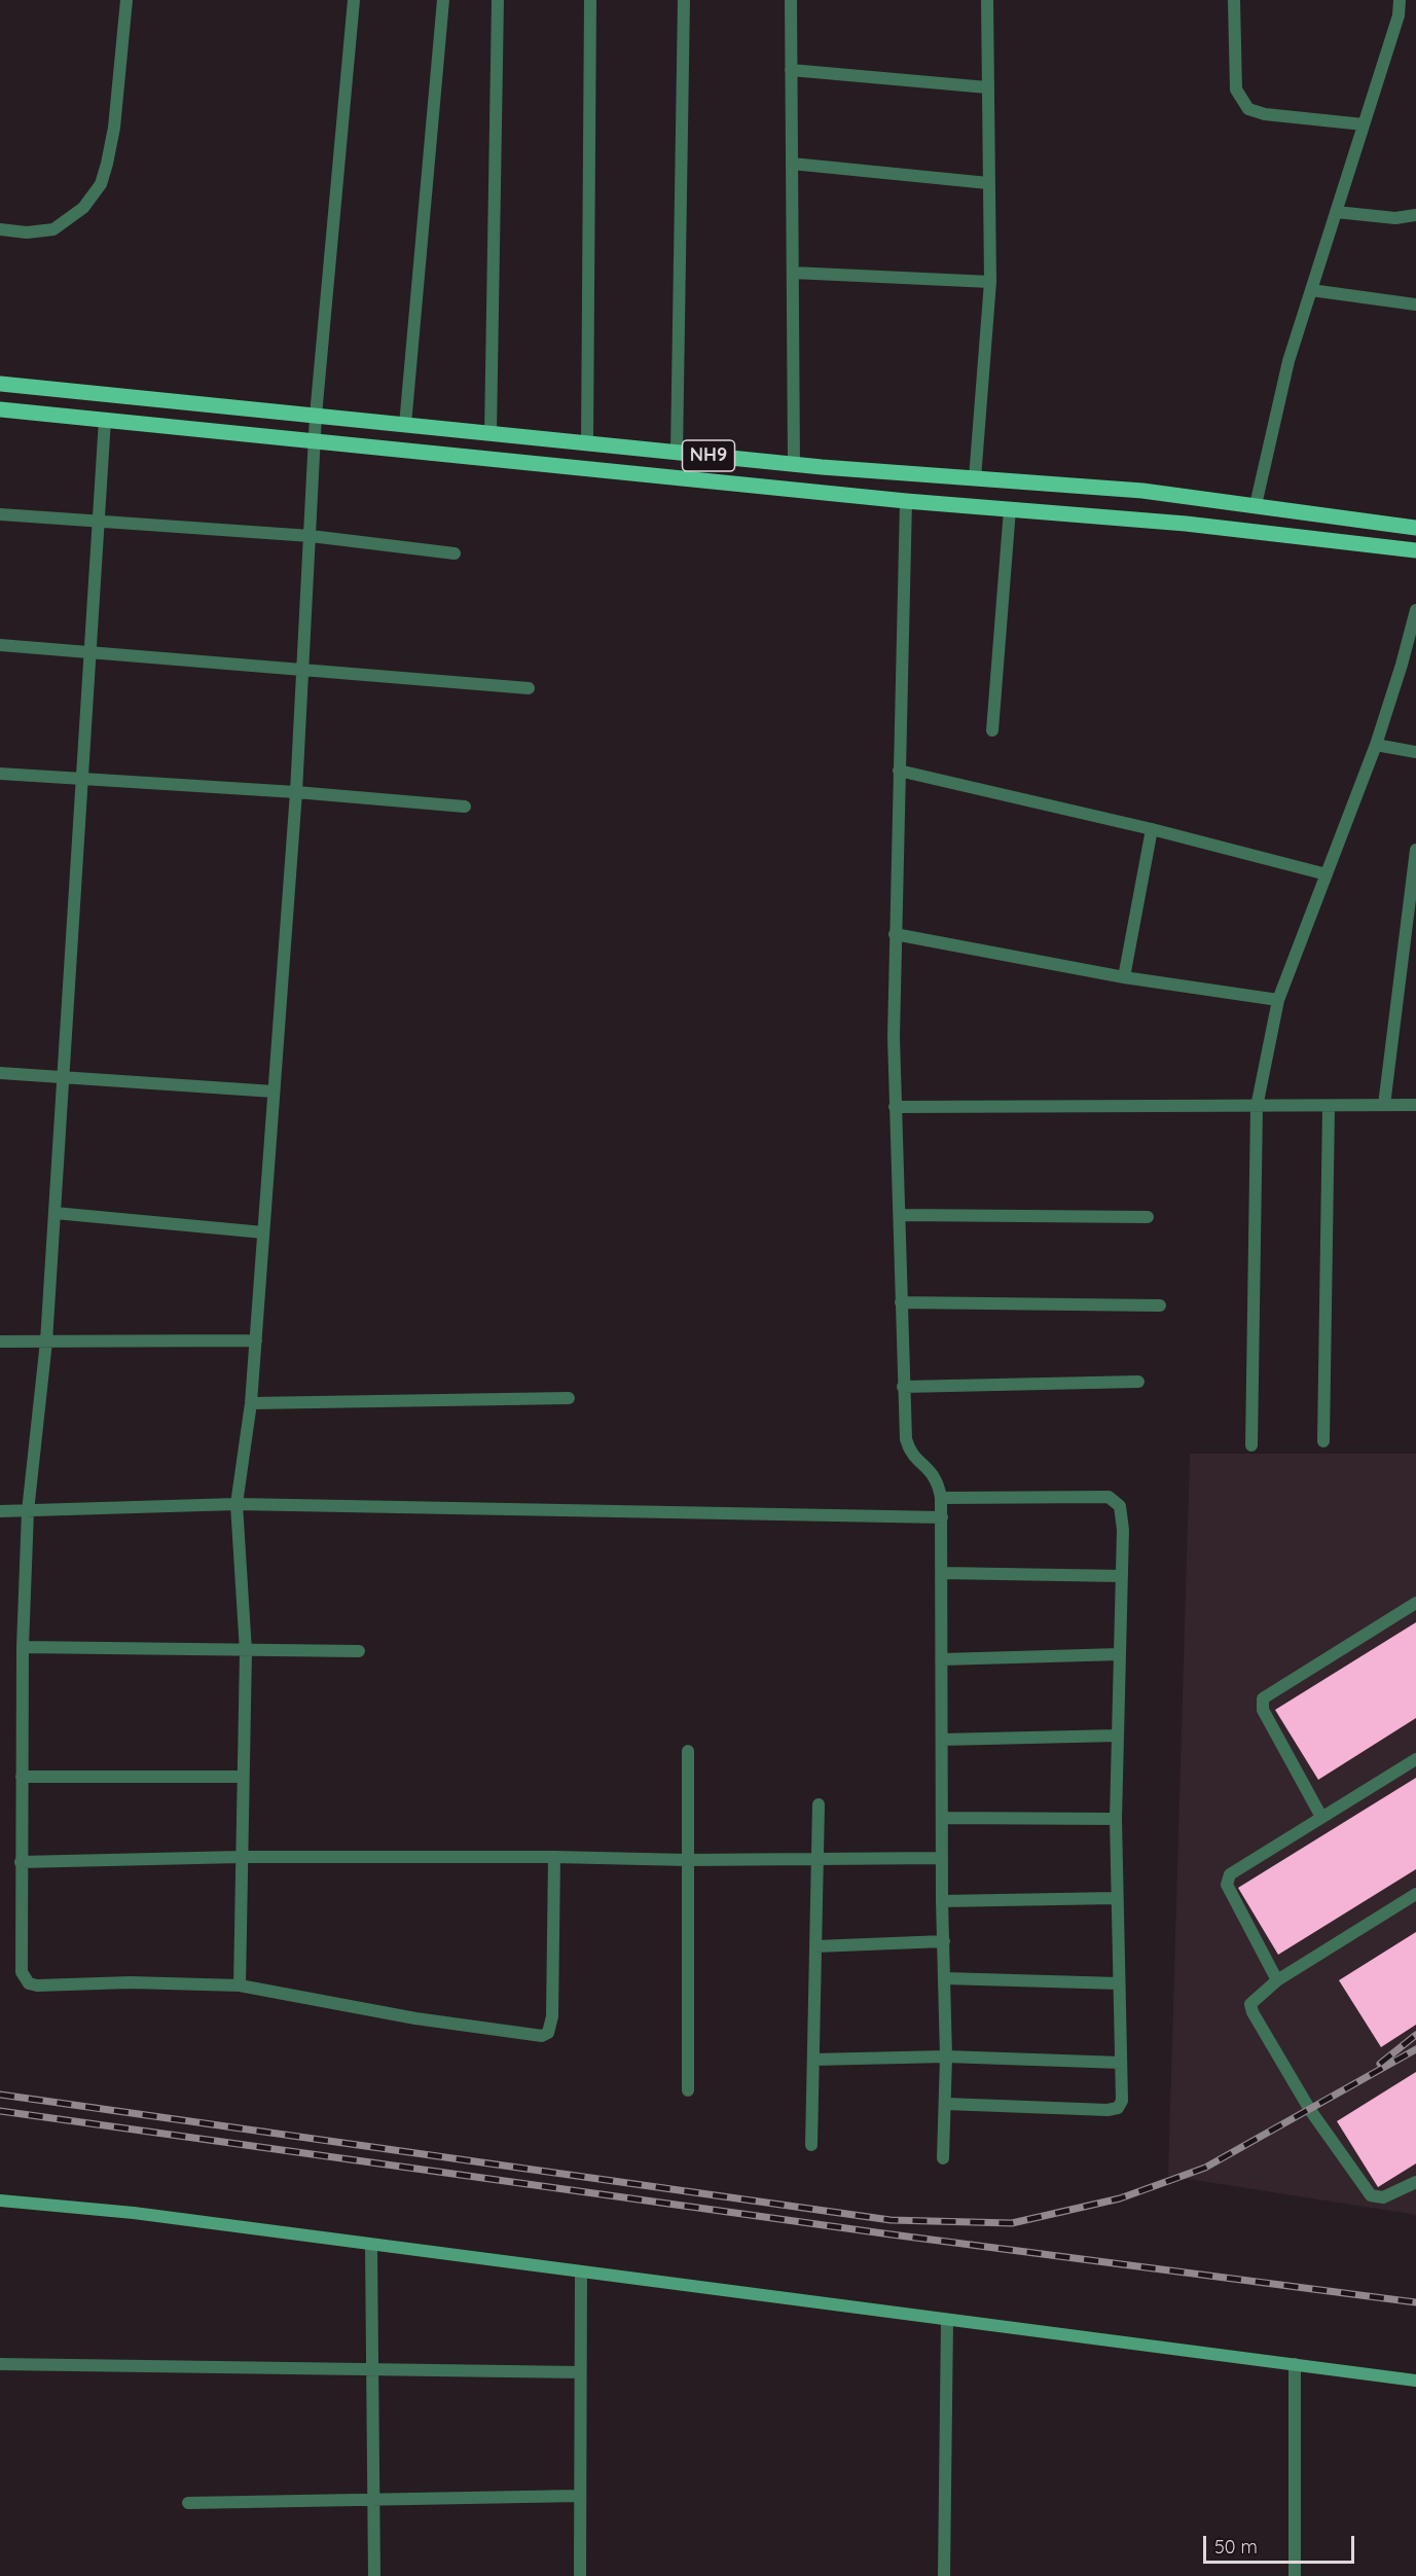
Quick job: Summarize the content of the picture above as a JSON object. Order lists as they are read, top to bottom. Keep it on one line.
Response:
{"streets":{"main road":["NH9"]},"scale_bar":"50 m"}
